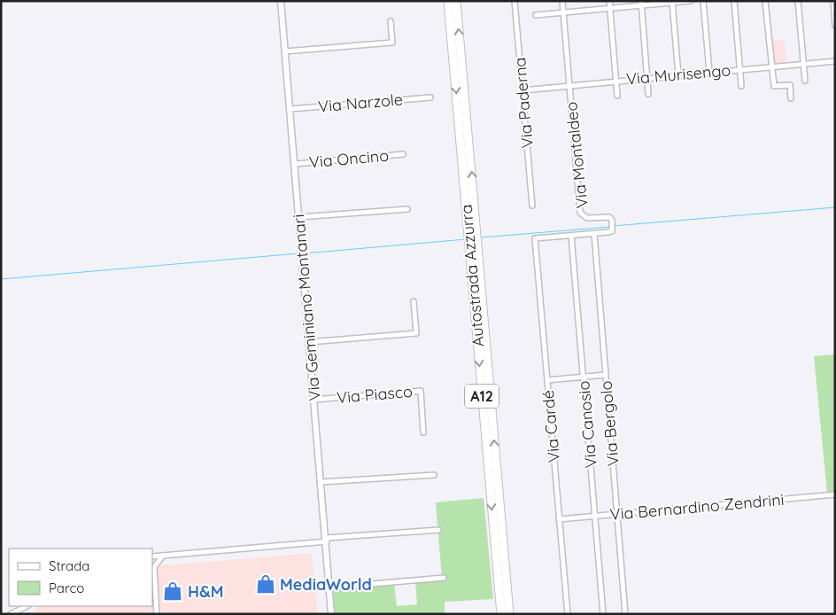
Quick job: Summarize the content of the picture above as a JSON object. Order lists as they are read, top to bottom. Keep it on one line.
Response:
{"streets":{"highway":["Autostrada Azzurra","A12"],"street":["Via Murisengo","Via Narzole","Via Paderna","Via Montaldeo","Via Oncino","Via Geminiano Montanari","Via Piasco","Via Bergolo","Via Canosio","Via Cardé","Via Bernardino Zendrini"]},"crossings":[["Via Murisengo","Via Paderna"],["Via Murisengo","Via Montaldeo"],["Via Narzole","Via Geminiano Montanari"],["Via Montaldeo","Via Bergolo"],["Via Montaldeo","Via Canosio"],["Via Montaldeo","Via Cardé"],["Via Oncino","Via Geminiano Montanari"],["Via Geminiano Montanari","Via Piasco"],["Via Bergolo","Via Bernardino Zendrini"],["Via Canosio","Via Bernardino Zendrini"],["Via Cardé","Via Bernardino Zendrini"]],"places":{"shop":["MediaWorld","H&M"]},"legend":["Strada","Parco"]}
